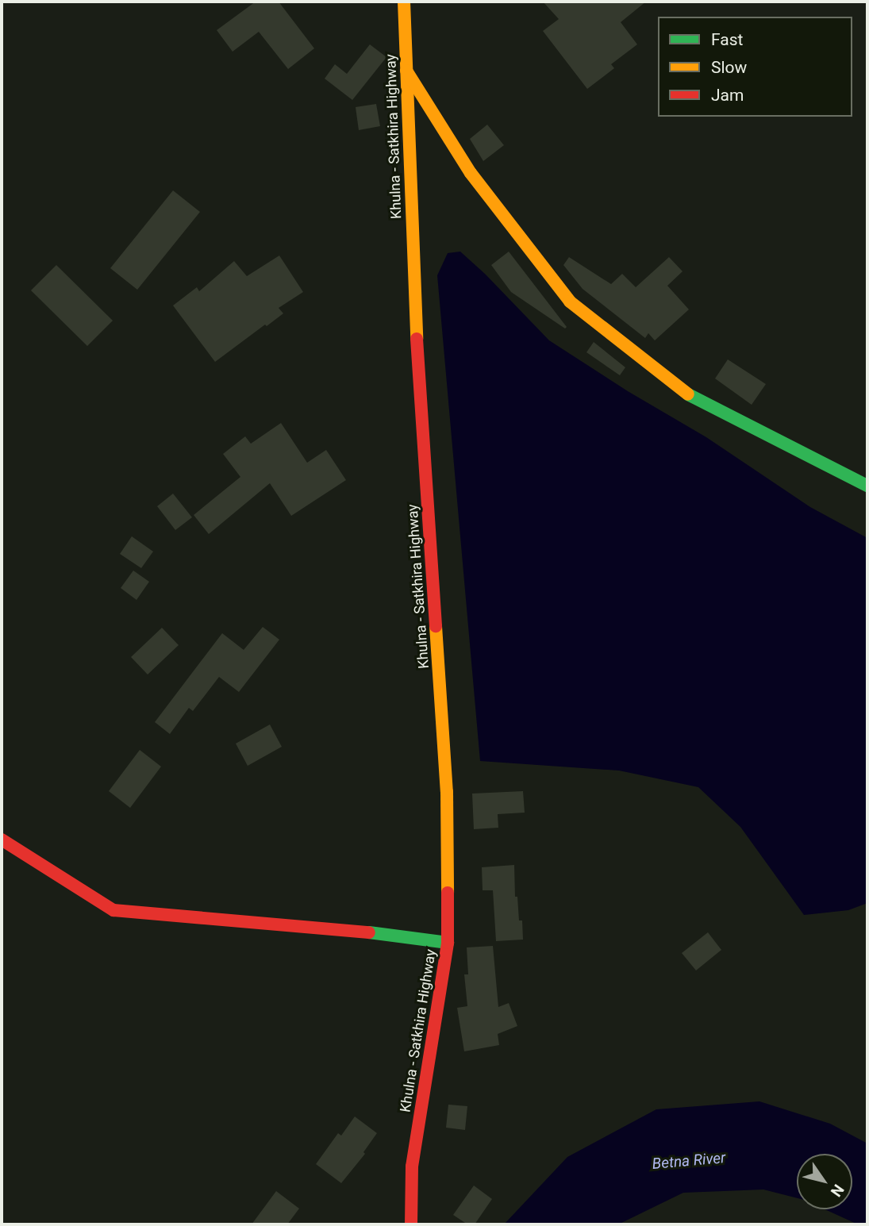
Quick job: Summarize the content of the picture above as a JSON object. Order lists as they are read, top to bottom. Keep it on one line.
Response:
{"streets":{"main road":["Khulna - Satkhira Highway"]},"water":["Betna River"],"legend":["Fast","Slow","Jam"],"north":"bottom right"}
